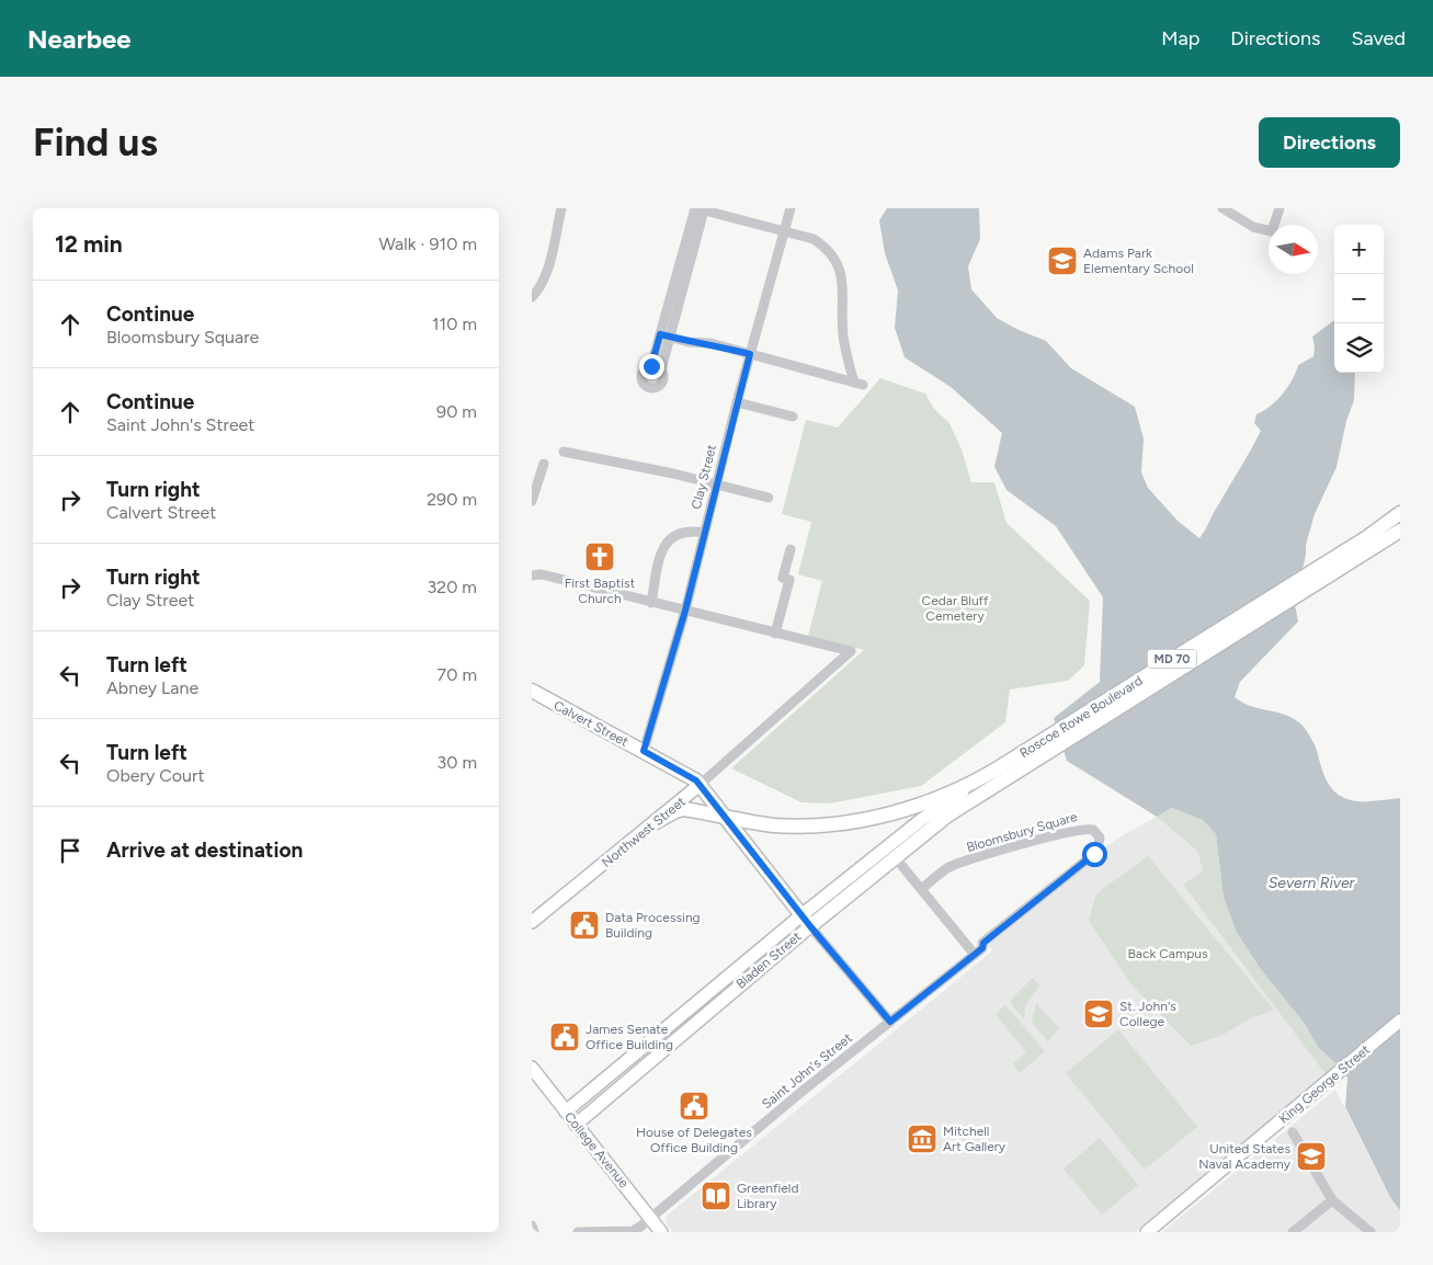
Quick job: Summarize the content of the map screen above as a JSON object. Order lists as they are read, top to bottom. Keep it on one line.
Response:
{"streets":{"main road":["MD 70","Roscoe Rowe Boulevard","Calvert Street","Northwest Street","Bladen Street","King George Street","College Avenue"],"street":["Clay Street","Bloomsbury Square","Saint John's Street"]},"crossings":[["Clay Street","Calvert Street"],["Roscoe Rowe Boulevard","Calvert Street"],["Roscoe Rowe Boulevard","Northwest Street"],["Roscoe Rowe Boulevard","Bladen Street"],["Calvert Street","Northwest Street"],["Calvert Street","Bladen Street"],["Calvert Street","Saint John's Street"],["Bloomsbury Square","Saint John's Street"],["Bladen Street","College Avenue"],["Saint John's Street","College Avenue"]],"water":["Severn River"],"parks":["Cedar Bluff Cemetery","Back Campus"],"places":{"school or university":["Adams Park Elementary School","St. John's College","United States Naval Academy"],"church":["First Baptist Church"],"public building":["Data Processing Building","James Senate Office Building","House of Delegates Office Building"],"museum":["Mitchell Art Gallery"],"library":["Greenfield Library"]},"north":"right","page":{"header":"Nearbee","nav":["Map","Directions","Saved"],"buttons":"Directions","title":"Find us","heading":["12 min","Walk · 910 m"],"map_buttons":["+","−"],"list":[["Continue","Bloomsbury Square","110 m"],["Continue","Saint John's Street","90 m"],["Turn right","Calvert Street","290 m"],["Turn right","Clay Street","320 m"],["Turn left","Abney Lane","70 m"],["Turn left","Obery Court","30 m"],"Arrive at destination"]}}
